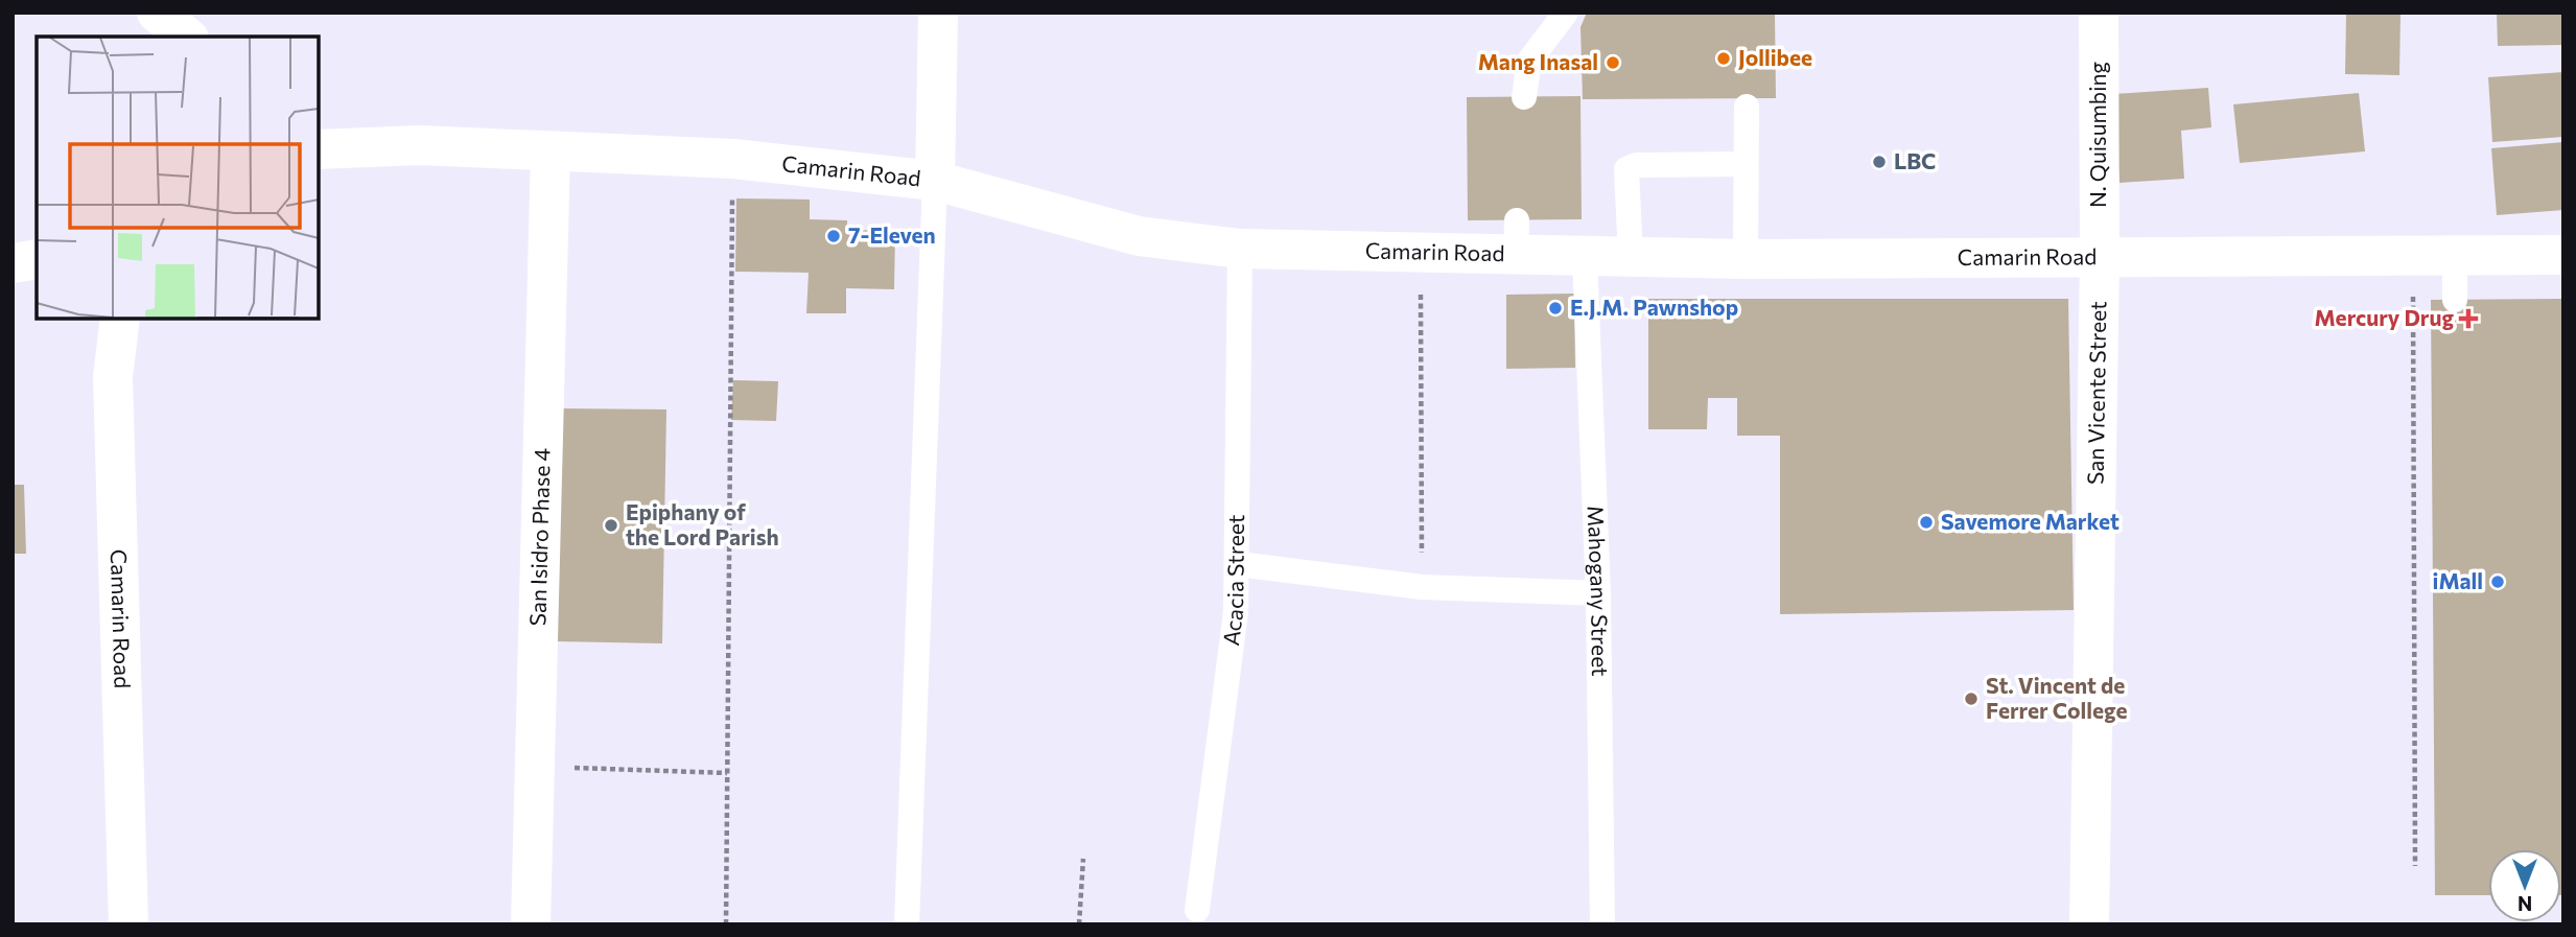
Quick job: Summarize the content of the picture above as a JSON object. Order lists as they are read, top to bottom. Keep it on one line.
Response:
{"streets":{"main road":["N. Quisumbing","Camarin Road","San Vicente Street","San Isidro Phase 4"],"lane":["Acacia Street","Mahogany Street"]},"crossings":[["N. Quisumbing","Camarin Road"],["N. Quisumbing","San Vicente Street"],["Camarin Road","San Vicente Street"],["Camarin Road","San Isidro Phase 4"],["Camarin Road","Acacia Street"],["Camarin Road","Mahogany Street"]],"places":{"other":["Jollibee","Mang Inasal","LBC","7-Eleven","E.J.M. Pawnshop","Savemore Market","Epiphany of the Lord Parish","iMall","St. Vincent de Ferrer College"],"health":["Mercury Drug"]},"north":"bottom"}
